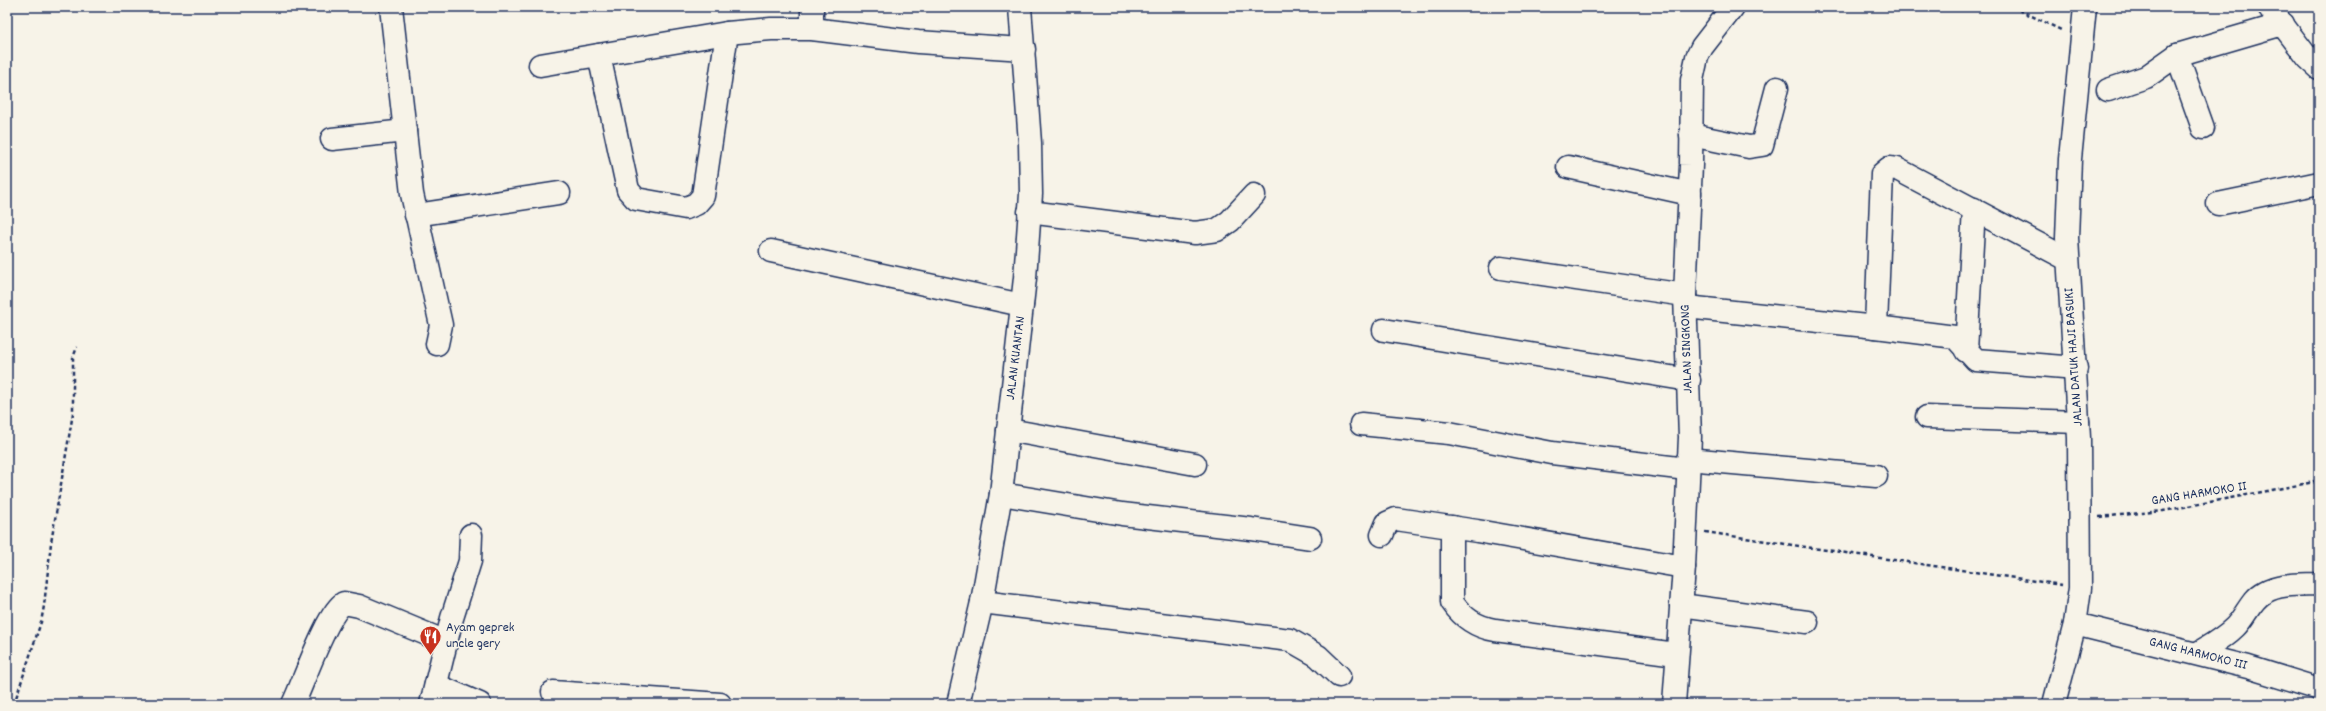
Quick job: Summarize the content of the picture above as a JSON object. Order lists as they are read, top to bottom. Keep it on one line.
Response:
{"streets":{"street":["JALAN SINGKONG","JALAN DATUK HAJI BASUKI","JALAN KUANTAN","GANG HARMOKO III"],"path":["GANG HARMOKO II"]},"crossings":[["JALAN DATUK HAJI BASUKI","GANG HARMOKO II"],["JALAN DATUK HAJI BASUKI","GANG HARMOKO III"]],"places":{"restaurant":["Ayam geprek uncle gery"]}}
